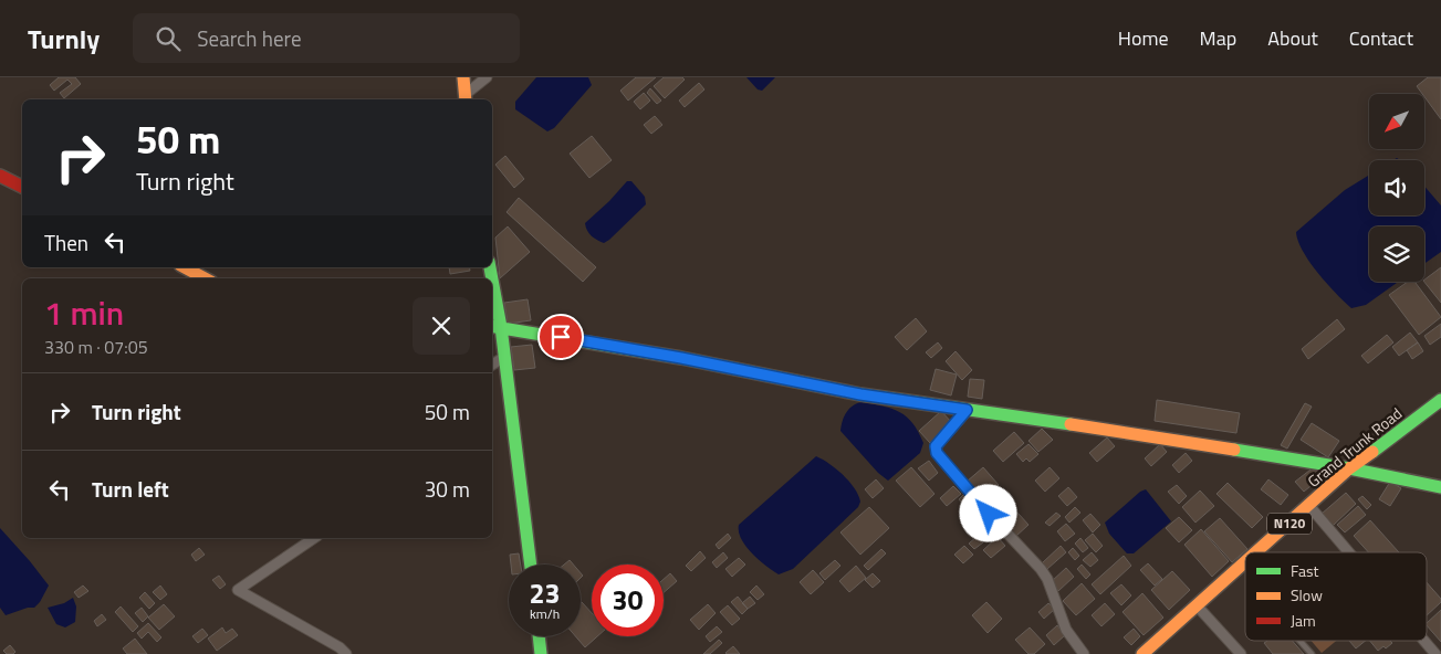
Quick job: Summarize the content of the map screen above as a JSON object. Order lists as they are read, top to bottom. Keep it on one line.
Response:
{"streets":{"main road":["Grand Trunk Road","N120"]},"legend":["Fast","Slow","Jam"],"north":"bottom left","page":{"header":"Turnly","search":"Search here","nav":["Home","Map","About","Contact"],"turn":["50 m","Turn right"],"then":"Then","heading":["1 min","330 m · 07:05"],"list":[{"name":"Turn right","value":"50 m"},{"name":"Turn left","value":"30 m"}],"speed":"23 km/h","limit":"30"}}
